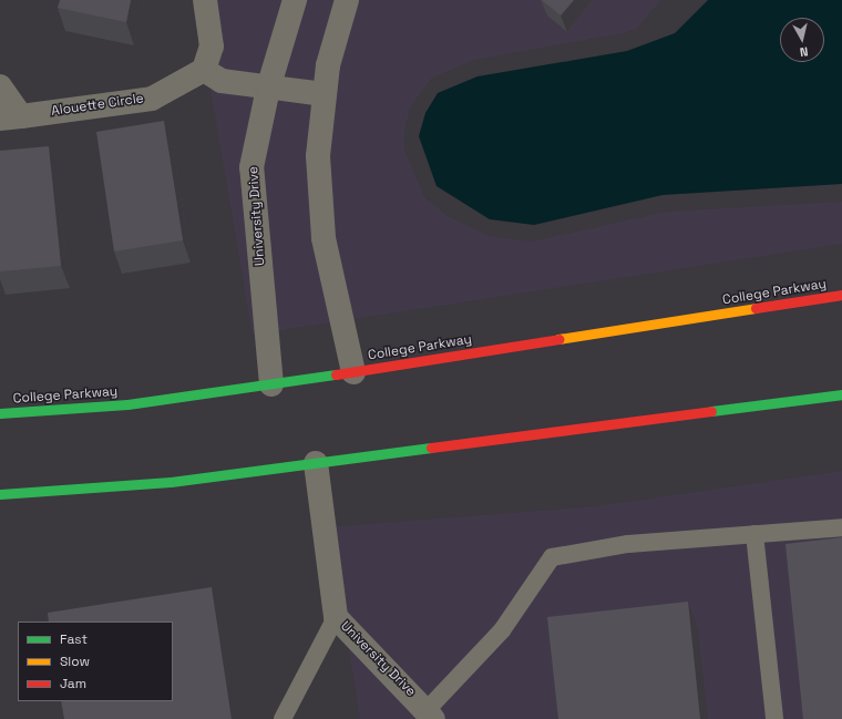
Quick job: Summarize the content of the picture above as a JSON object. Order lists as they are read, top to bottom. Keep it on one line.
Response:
{"streets":{"main road":["College Parkway"],"street":["Alouette Circle","University Drive"]},"crossings":[["University Drive","College Parkway"]],"legend":["Fast","Slow","Jam"],"north":"bottom"}
